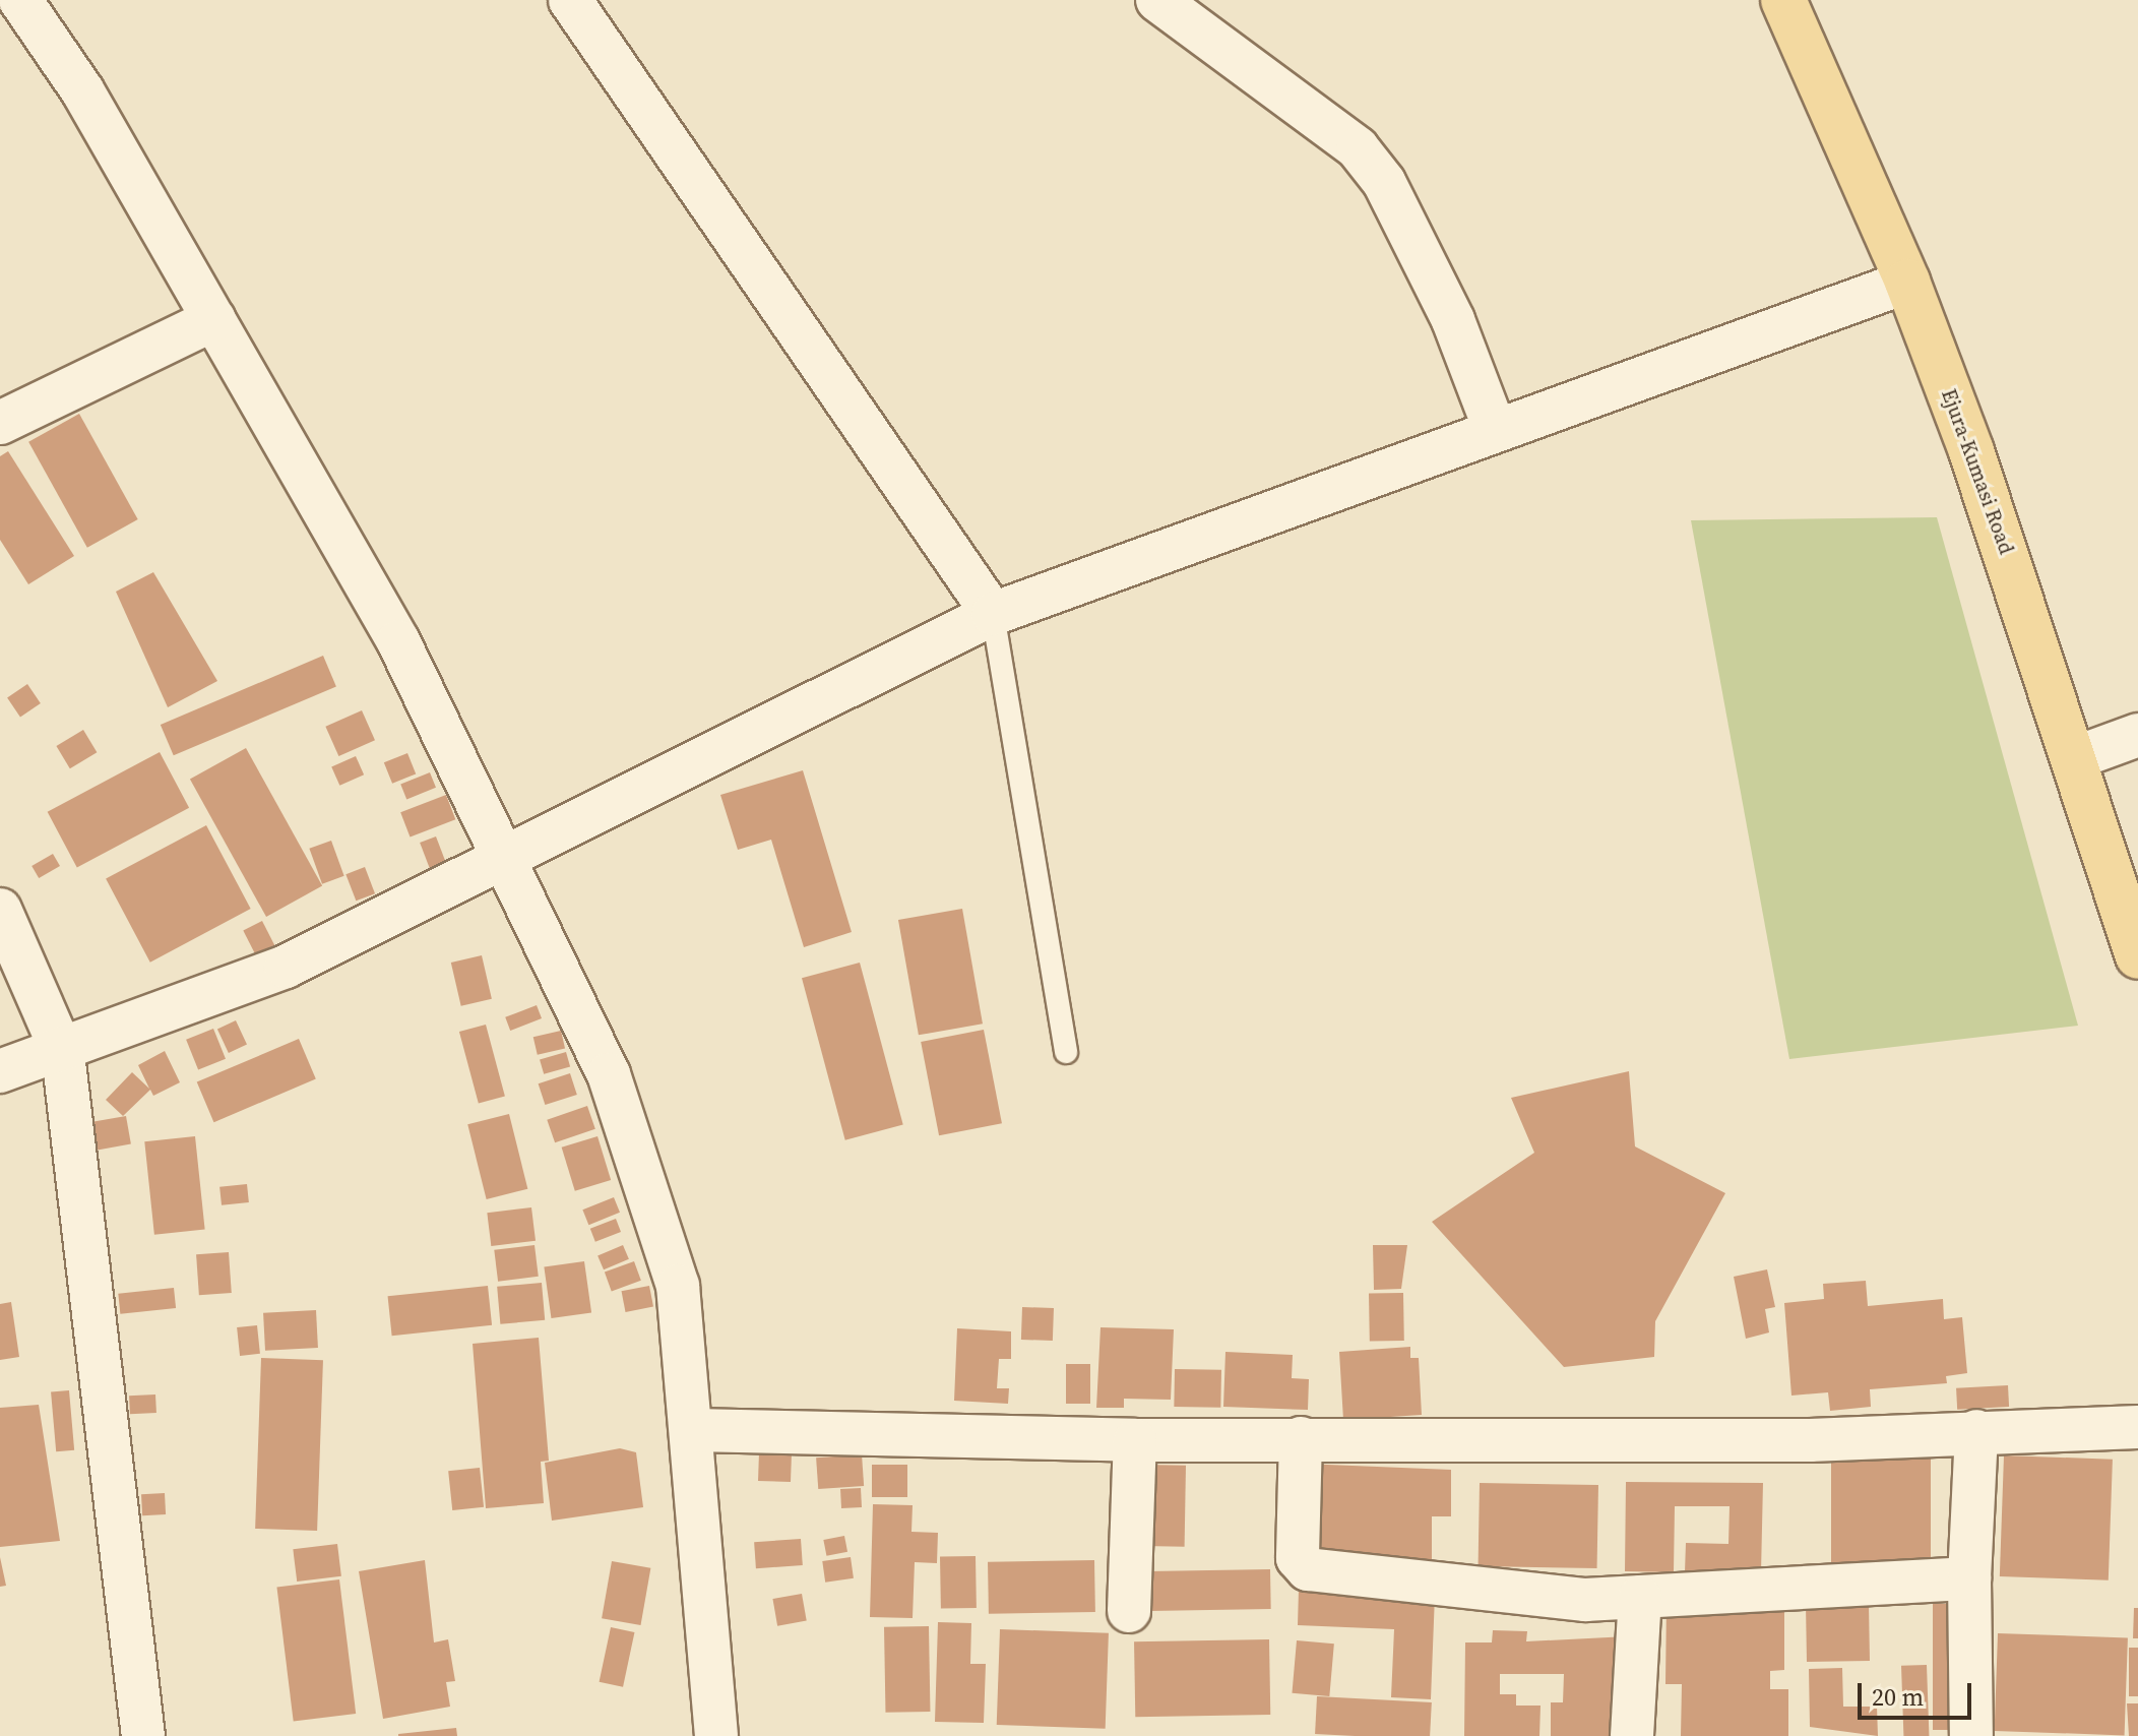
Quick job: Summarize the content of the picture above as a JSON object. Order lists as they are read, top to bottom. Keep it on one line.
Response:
{"streets":{"main road":["Ejura-Kumasi Road"]},"scale_bar":"20 m"}
